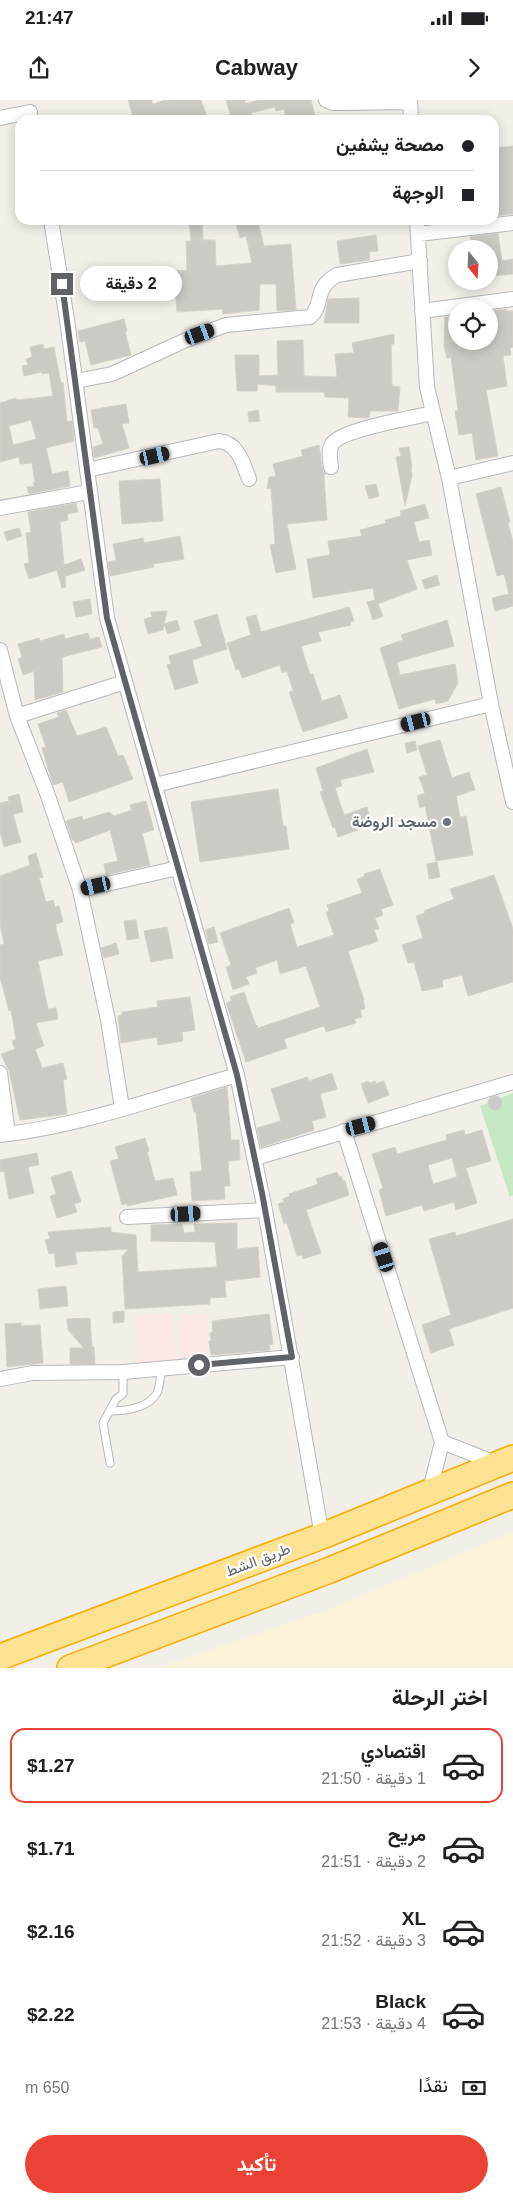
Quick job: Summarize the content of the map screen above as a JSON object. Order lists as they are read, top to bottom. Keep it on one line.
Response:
{"streets":{"highway":["طريق الشط"]},"places":["مسجد الروضة"],"north":"bottom","page":{"status":"21:47","header":"Cabway","banner":["مصحة يشفين","الوجهة"],"bubble":"2 دقيقة","heading":"اختر الرحلة","list":[{"name":"اقتصادي","note":"1 دقيقة · 21:50","value":"$1.27"},{"name":"مريح","note":"2 دقيقة · 21:51","value":"$1.71"},{"name":"XL","note":"3 دقيقة · 21:52","value":"$2.16"},{"name":"Black","note":"4 دقيقة · 21:53","value":"$2.22"}],"pay":["نقدًا","650 m"],"buttons":"تأكيد"}}
